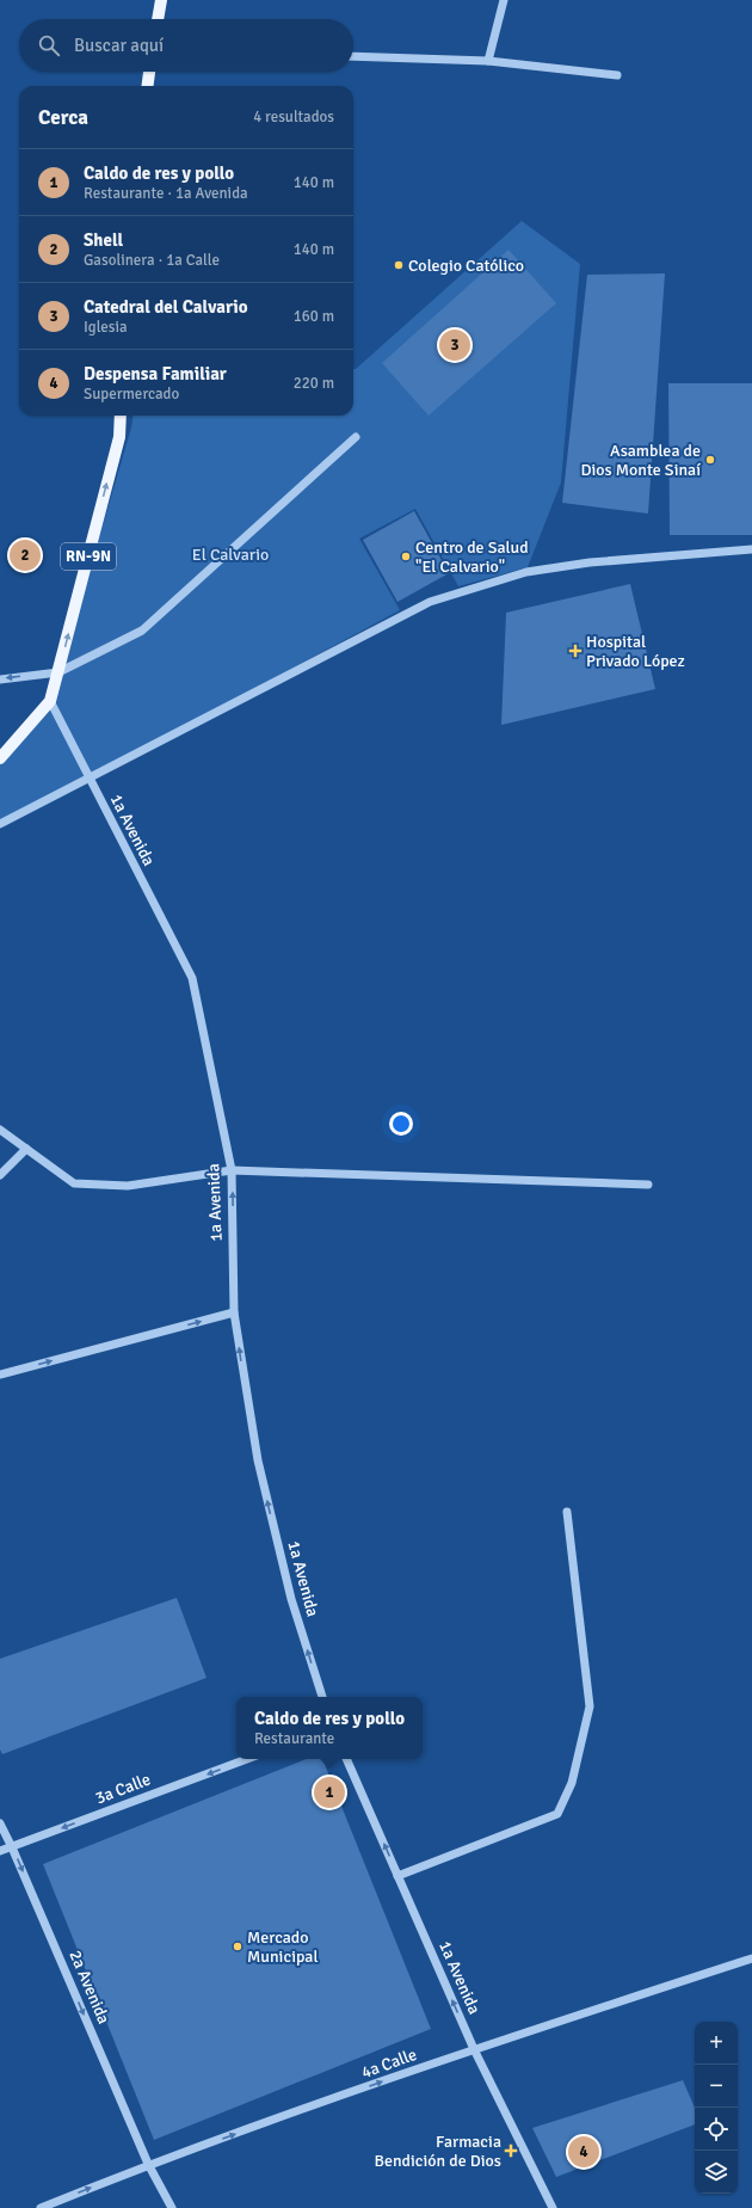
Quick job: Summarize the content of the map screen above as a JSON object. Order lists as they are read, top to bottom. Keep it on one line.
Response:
{"streets":{"main road":["RN-9N"],"street":["1a Avenida","3a Calle","2a Avenida","4a Calle"]},"crossings":[["RN-9N","1a Avenida"],["1a Avenida","4a Calle"],["3a Calle","2a Avenida"],["2a Avenida","4a Calle"]],"one_way":["1a Avenida","3a Calle","2a Avenida","4a Calle"],"parks":["El Calvario"],"places":{"other":["Colegio Católico","Asamblea de Dios Monte Sinaí","Centro de Salud \"El Calvario\"","Mercado Municipal"],"health":["Hospital Privado López","Farmacia Bendición de Dios"]},"page":{"search":"Buscar aquí","heading":["Cerca","4 resultados"],"list":[{"mark":"1","name":"Caldo de res y pollo","note":"Restaurante · 1a Avenida","value":"140 m"},{"mark":"2","name":"Shell","note":"Gasolinera · 1a Calle","value":"140 m"},{"mark":"3","name":"Catedral del Calvario","note":"Iglesia","value":"160 m"},{"mark":"4","name":"Despensa Familiar","note":"Supermercado","value":"220 m"}],"pins":["3","2","1","4"],"popup":["Caldo de res y pollo","Restaurante"],"map_buttons":["+","−"]}}
